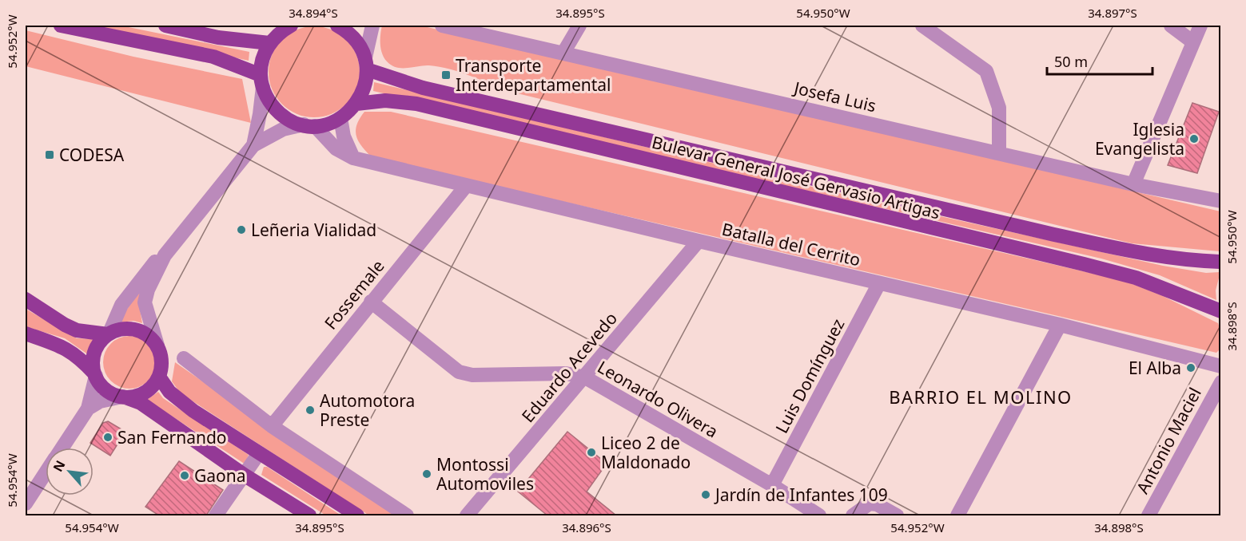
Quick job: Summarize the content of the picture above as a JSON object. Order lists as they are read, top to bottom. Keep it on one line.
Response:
{"streets":{"main road":["Bulevar General José Gervasio Artigas"],"street":["Josefa Luis","Batalla del Cerrito","Fossemale","Eduardo Acevedo","Luis Domínguez","Leonardo Olivera","Antonio Maciel"]},"crossings":[["Batalla del Cerrito","Fossemale"],["Batalla del Cerrito","Eduardo Acevedo"],["Batalla del Cerrito","Luis Domínguez"],["Fossemale","Leonardo Olivera"],["Eduardo Acevedo","Leonardo Olivera"],["Luis Domínguez","Leonardo Olivera"]],"districts":["BARRIO EL MOLINO"],"places":{"transit":["Transporte Interdepartamental","CODESA"],"other":["Iglesia Evangelista","Leñeria Vialidad","El Alba","Automotora Preste","San Fernando","Liceo 2 de Maldonado","Montossi Automoviles","Gaona","Jardín de Infantes 109"]},"scale_bar":"50 m","north":"top left","coordinates":["34.894°S","34.895°S","54.950°W","34.897°S","54.952°W","34.898°S","54.954°W","34.896°S"]}
